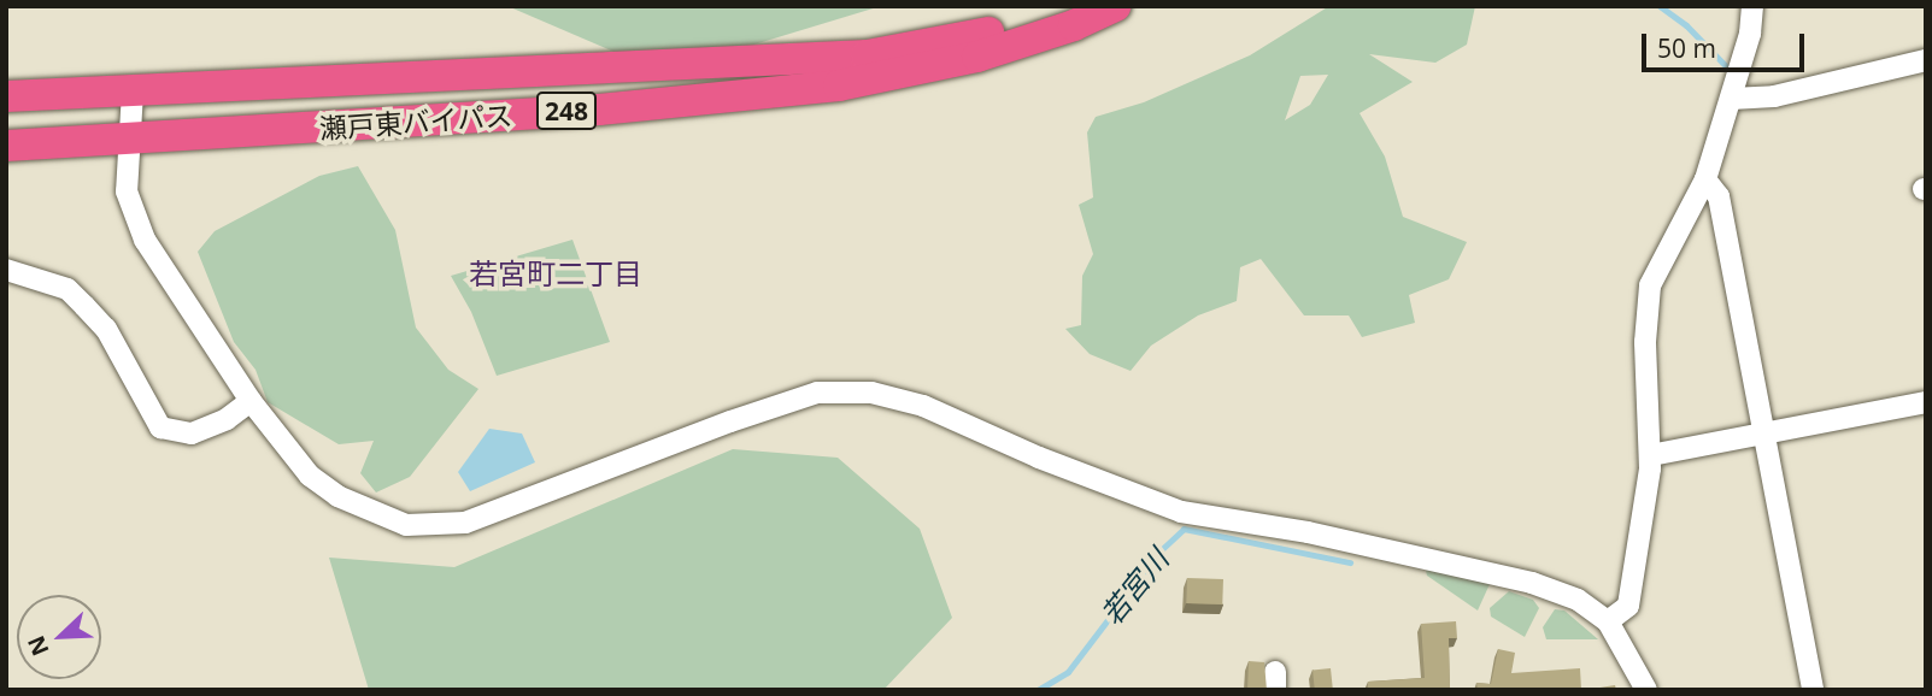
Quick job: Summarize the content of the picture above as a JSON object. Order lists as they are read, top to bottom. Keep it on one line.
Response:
{"streets":{"highway":["248","瀬戸東バイパス"]},"districts":["若宮町二丁目"],"water":["若宮川"],"scale_bar":"50 m","north":"bottom left"}
